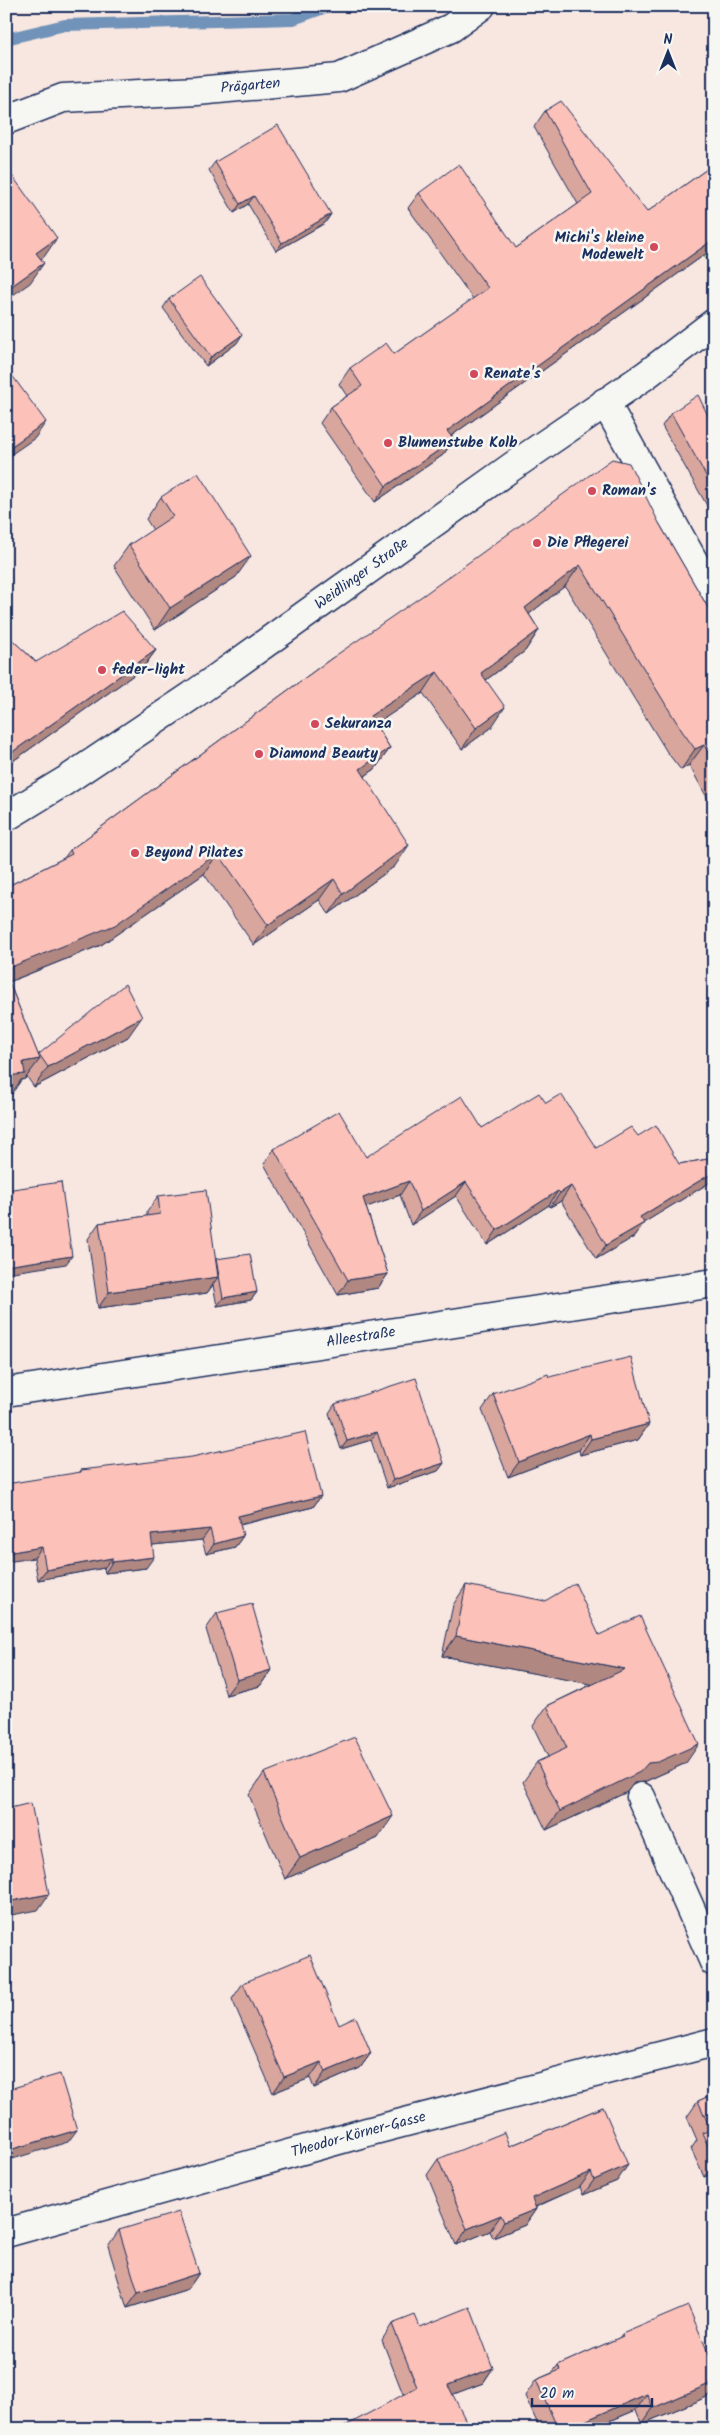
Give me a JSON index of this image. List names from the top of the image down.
{
  "streets": {
    "street": [
      "Prägarten",
      "Weidlinger Straße",
      "Alleestraße",
      "Theodor-Körner-Gasse"
    ]
  },
  "places": [
    "Michi's kleine Modewelt",
    "Renate's",
    "Blumenstube Kolb",
    "Roman's",
    "Die Pflegerei",
    "feder-light",
    "Sekuranza",
    "Diamond Beauty",
    "Beyond Pilates"
  ],
  "scale_bar": "20 m",
  "north": "top"
}
